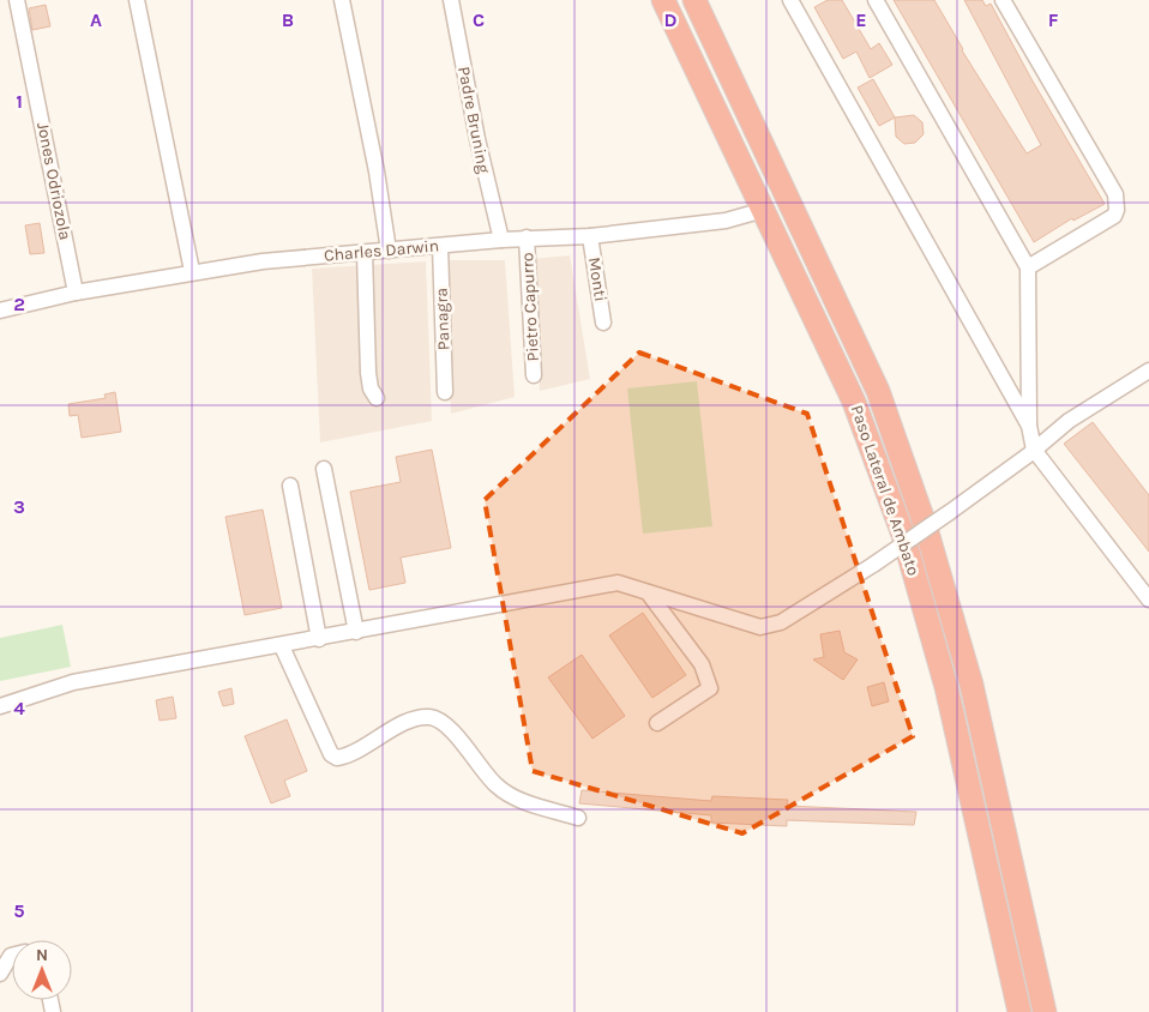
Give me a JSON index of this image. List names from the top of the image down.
{
  "streets": {
    "highway": ["Paso Lateral de Ambato"],
    "street": [
      "Padre Bruning",
      "Jones Odriozola",
      "Charles Darwin",
      "Monti",
      "Pietro Capurro",
      "Panagra"
    ]
  },
  "crossings": [
    ["Padre Bruning", "Charles Darwin"],
    ["Jones Odriozola", "Charles Darwin"],
    ["Charles Darwin", "Monti"],
    ["Charles Darwin", "Pietro Capurro"],
    ["Charles Darwin", "Panagra"],
    ["Charles Darwin", "Paso Lateral de Ambato"]
  ],
  "north": "top",
  "grid": {
    "columns": [
      "A",
      "B",
      "C",
      "D",
      "E",
      "F"
    ],
    "rows": [
      "1",
      "2",
      "3",
      "4",
      "5"
    ]
  }
}
